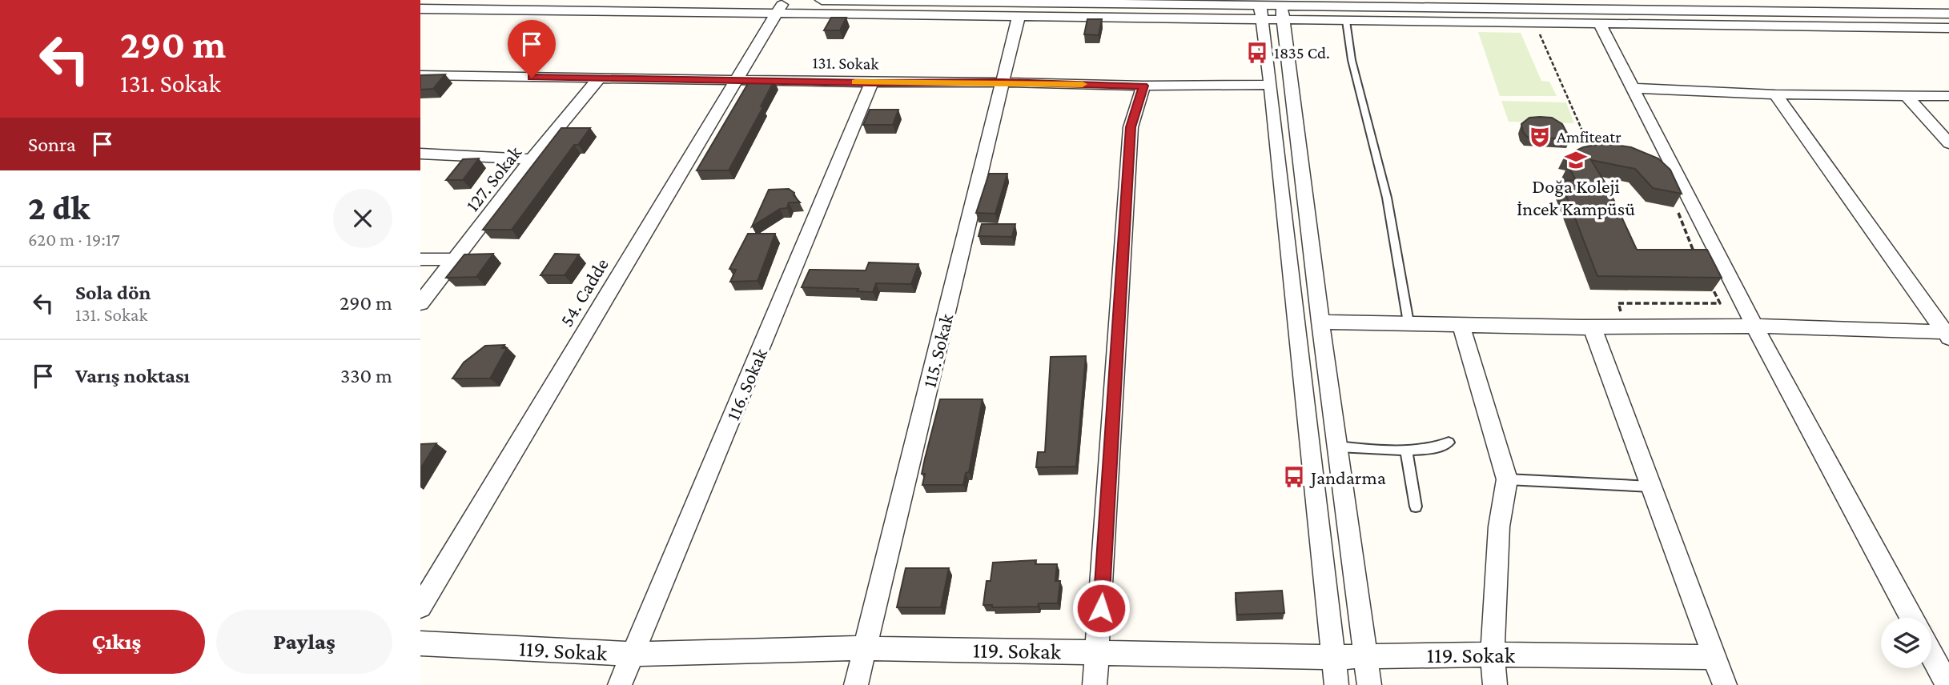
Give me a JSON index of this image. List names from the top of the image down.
{
  "streets": {
    "street": [
      "131. Sokak",
      "127. Sokak",
      "54. Cadde",
      "115. Sokak",
      "116. Sokak",
      "119. Sokak"
    ]
  },
  "crossings": [
    ["131. Sokak", "127. Sokak"],
    ["131. Sokak", "54. Cadde"],
    ["131. Sokak", "115. Sokak"],
    ["131. Sokak", "116. Sokak"],
    ["115. Sokak", "119. Sokak"],
    ["116. Sokak", "119. Sokak"]
  ],
  "places": {
    "bus stop": ["1835 Cd.", "Jandarma"],
    "theatre": ["Amfiteatr"],
    "school or university": ["Doğa Koleji İncek Kampüsü"]
  },
  "page": {
    "turn": ["290 m", "131. Sokak"],
    "then": "Sonra",
    "heading": ["2 dk", "620 m · 19:17"],
    "list": [
      {
        "name": "Sola dön",
        "note": "131. Sokak",
        "value": "290 m"
      },
      {
        "name": "Varış noktası",
        "value": "330 m"
      }
    ],
    "buttons": ["Çıkış", "Paylaş"]
  }
}
